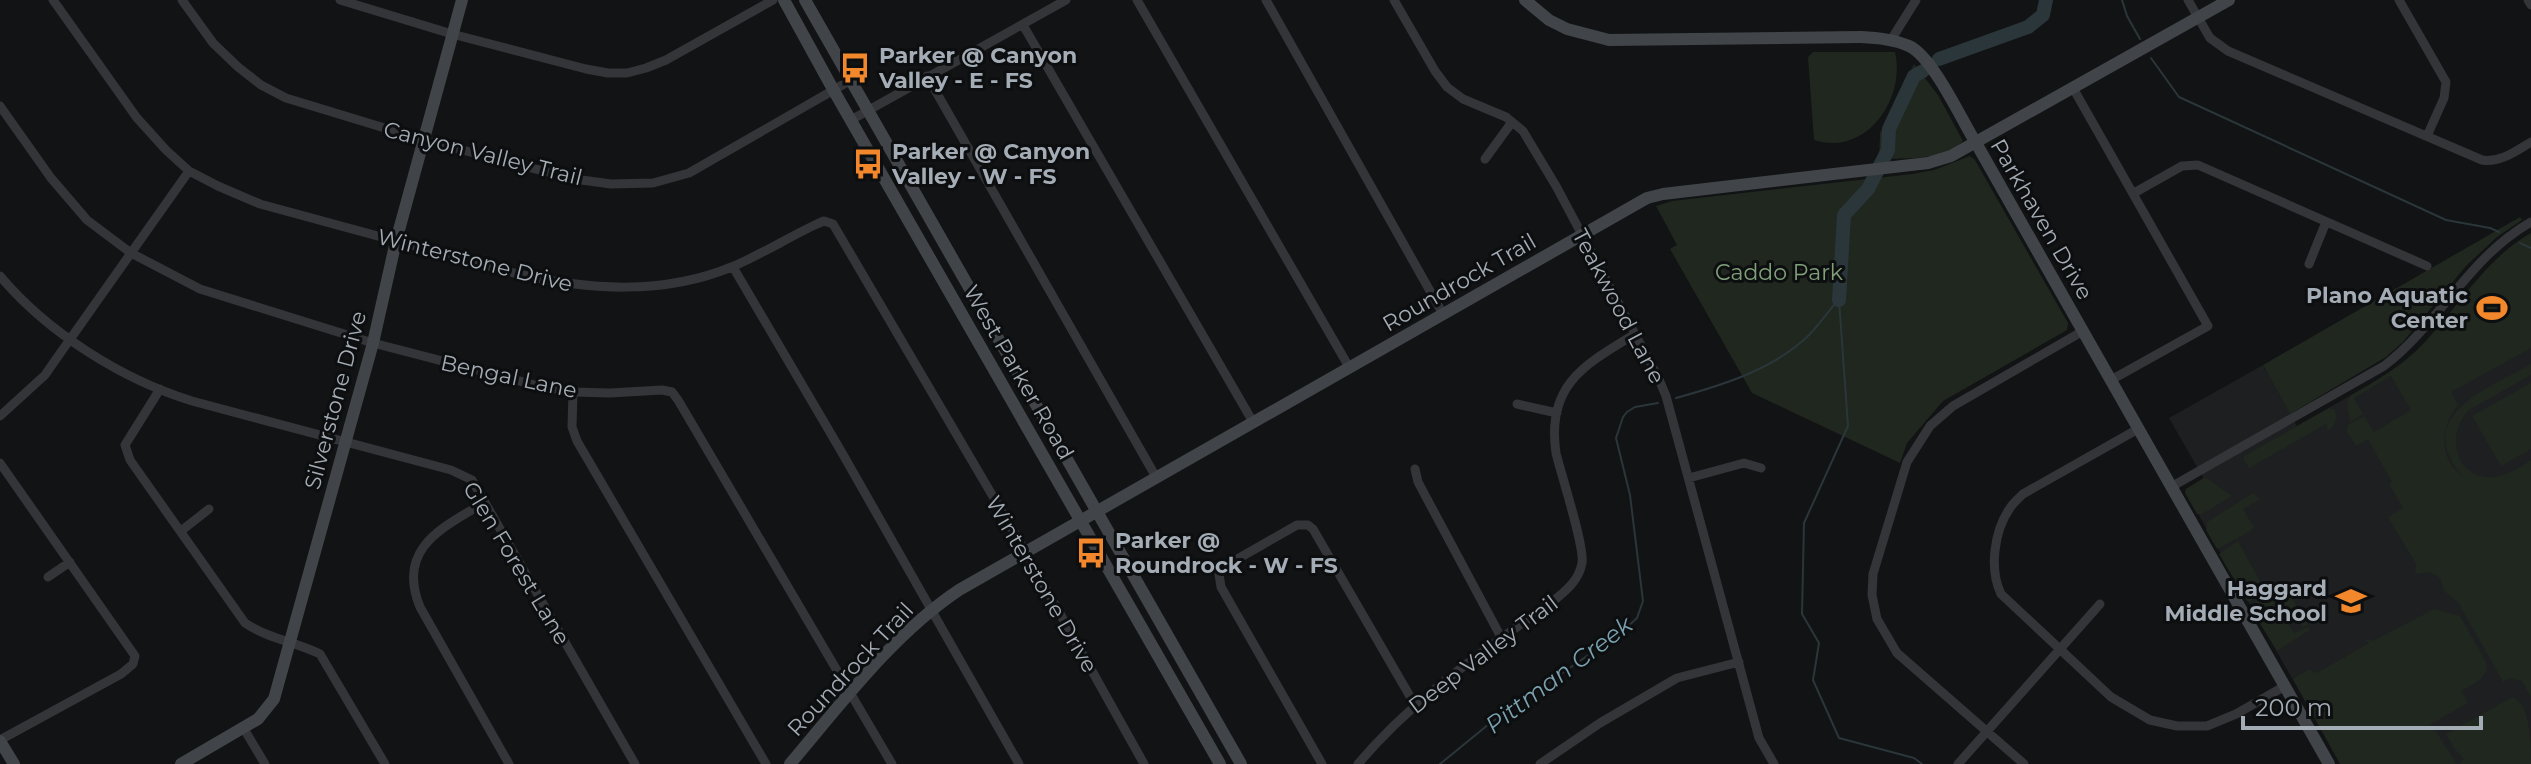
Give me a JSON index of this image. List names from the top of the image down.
{
  "streets": {
    "street": [
      "Canyon Valley Trail",
      "Parkhaven Drive",
      "Winterstone Drive",
      "Roundrock Trail",
      "Teakwood Lane",
      "West Parker Road",
      "Bengal Lane",
      "Silverstone Drive",
      "Glen Forest Lane",
      "Deep Valley Trail"
    ]
  },
  "crossings": [
    ["Canyon Valley Trail", "West Parker Road"],
    ["Canyon Valley Trail", "Silverstone Drive"],
    ["Parkhaven Drive", "Roundrock Trail"],
    ["Winterstone Drive", "Roundrock Trail"],
    ["Winterstone Drive", "Silverstone Drive"],
    ["Roundrock Trail", "Teakwood Lane"],
    ["Roundrock Trail", "West Parker Road"],
    ["Roundrock Trail", "Bengal Lane"],
    ["Teakwood Lane", "Deep Valley Trail"],
    ["Bengal Lane", "Silverstone Drive"],
    ["Silverstone Drive", "Glen Forest Lane"]
  ],
  "water": ["Pittman Creek"],
  "parks": ["Caddo Park"],
  "places": {
    "bus stop": ["Parker @ Canyon Valley - E - FS", "Parker @ Canyon Valley - W - FS", "Parker @ Roundrock - W - FS"],
    "sports": ["Plano Aquatic Center"],
    "school or university": ["Haggard Middle School"]
  },
  "scale_bar": "200 m"
}
